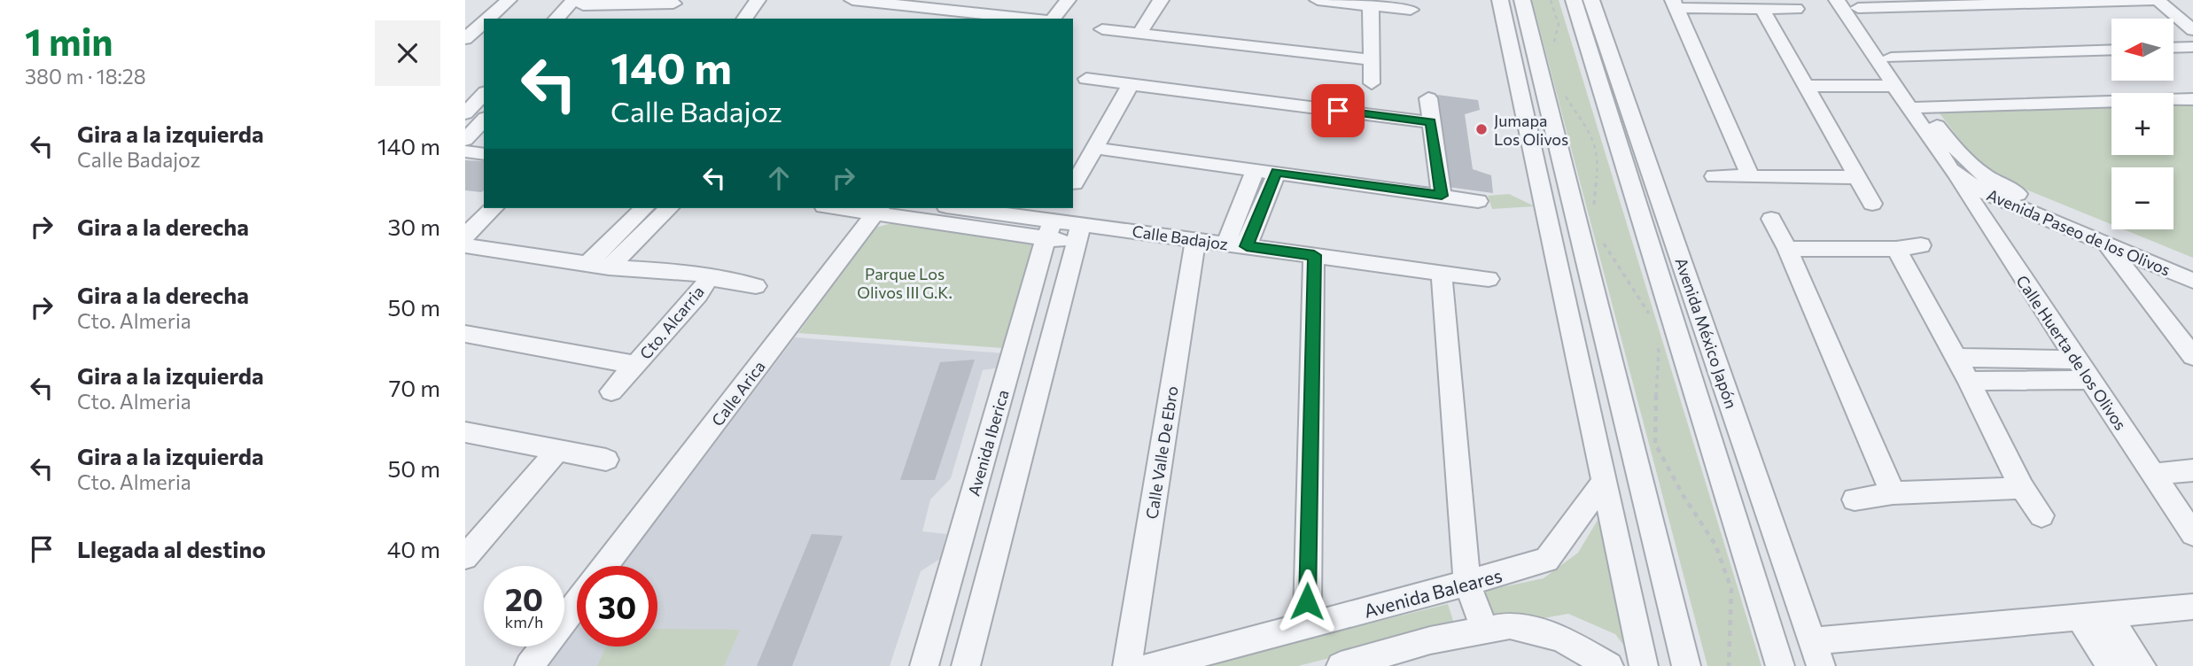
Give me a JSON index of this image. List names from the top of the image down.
{
  "streets": {
    "street": [
      "Avenida Paseo de los Olivos",
      "Calle Badajoz",
      "Cto. Alcarria",
      "Avenida México Japón",
      "Calle Huerta de los Olivos",
      "Calle Arica",
      "Avenida Iberica",
      "Calle Valle De Ebro",
      "Avenida Baleares"
    ]
  },
  "crossings": [
    ["Avenida Paseo de los Olivos", "Calle Huerta de los Olivos"],
    ["Calle Badajoz", "Calle Arica"],
    ["Calle Badajoz", "Avenida Iberica"],
    ["Calle Badajoz", "Calle Valle De Ebro"]
  ],
  "parks": ["Parque Los Olivos III G.K."],
  "places": ["Jumapa Los Olivos"],
  "north": "left",
  "page": {
    "heading": ["1 min", "380 m · 18:28"],
    "map_buttons": ["+", "−"],
    "turn": ["140 m", "Calle Badajoz"],
    "list": [
      {
        "name": "Gira a la izquierda",
        "note": "Calle Badajoz",
        "value": "140 m"
      },
      {
        "name": "Gira a la derecha",
        "value": "30 m"
      },
      {
        "name": "Gira a la derecha",
        "note": "Cto. Almeria",
        "value": "50 m"
      },
      {
        "name": "Gira a la izquierda",
        "note": "Cto. Almeria",
        "value": "70 m"
      },
      {
        "name": "Gira a la izquierda",
        "note": "Cto. Almeria",
        "value": "50 m"
      },
      {
        "name": "Llegada al destino",
        "value": "40 m"
      }
    ],
    "speed": "20 km/h",
    "limit": "30"
  }
}
